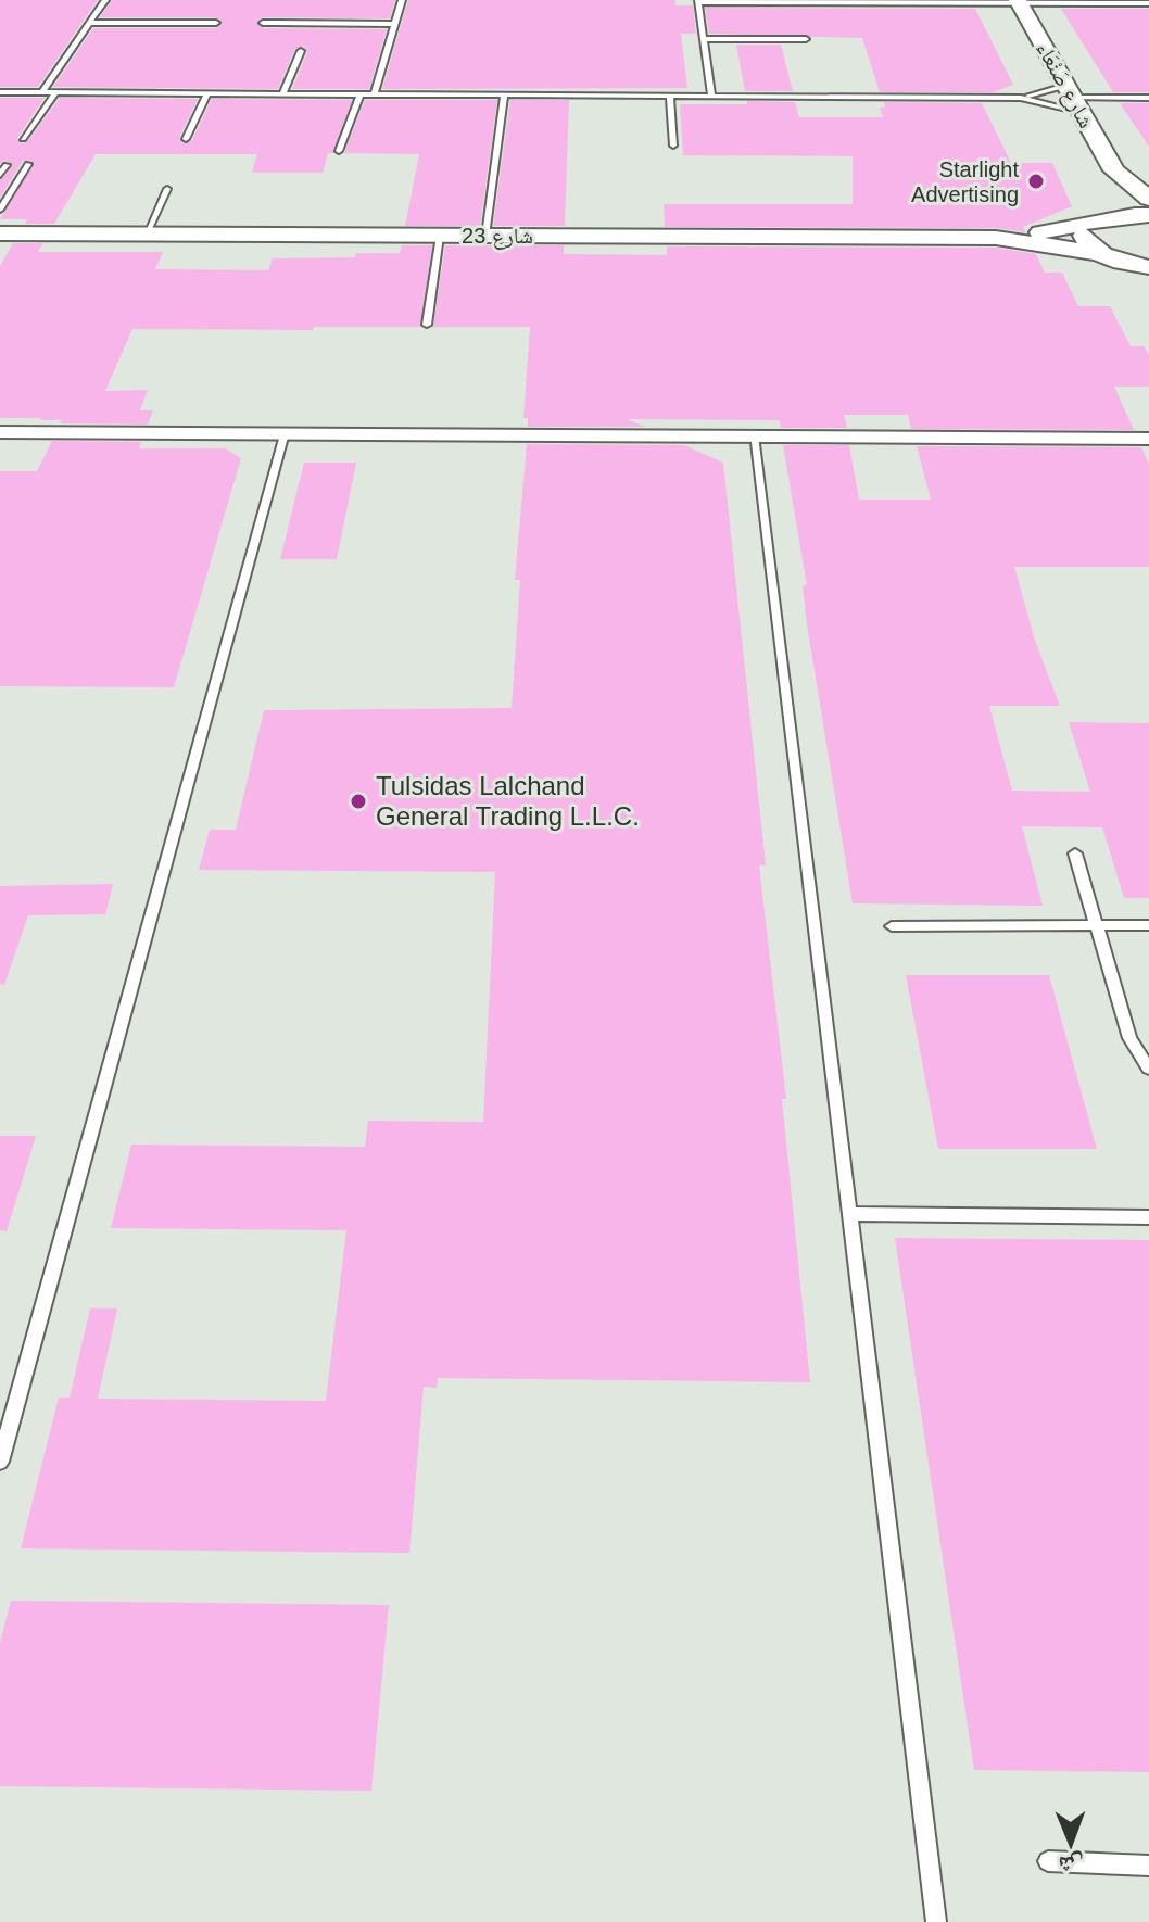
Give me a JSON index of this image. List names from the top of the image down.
{
  "streets": {
    "street": ["شارع صَنْعَاء", "شارع 23"]
  },
  "places": ["Starlight Advertising", "Tulsidas Lalchand General Trading L.L.C."],
  "north": "bottom"
}
